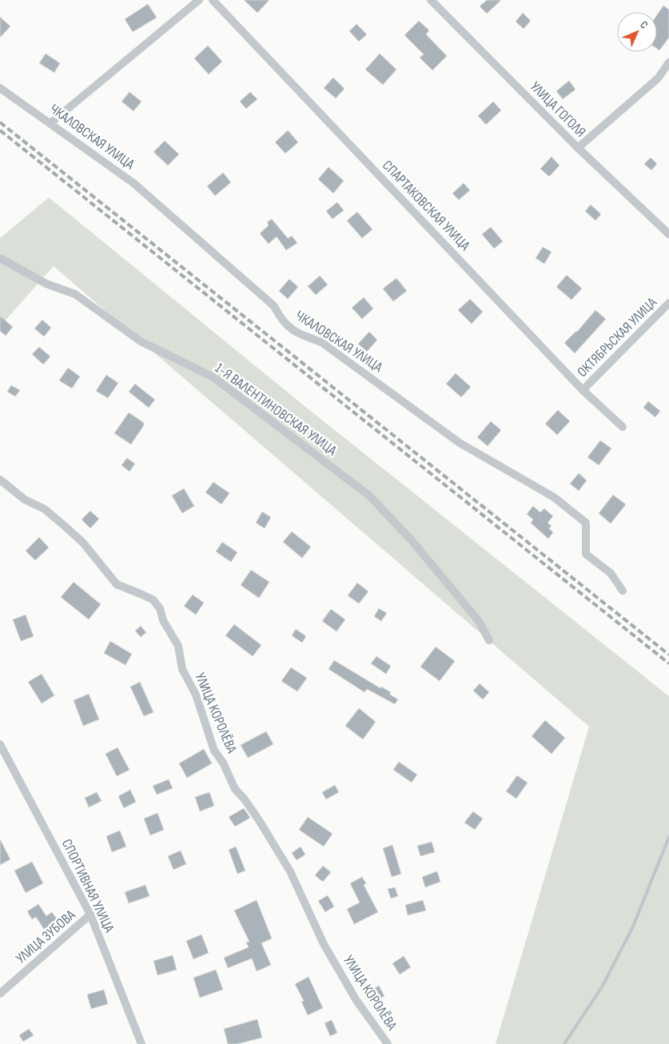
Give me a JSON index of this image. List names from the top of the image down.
{
  "streets": {
    "street": [
      "УЛИЦА ГОГОЛЯ",
      "ЧКАЛОВСКАЯ УЛИЦА",
      "СПАРТАКОВСКАЯ УЛИЦА",
      "ОКТЯБРЬСКАЯ УЛИЦА",
      "1-Я ВАЛЕНТИНОВСКАЯ УЛИЦА",
      "УЛИЦА КОРОЛЁВА",
      "СПОРТИВНАЯ УЛИЦА",
      "УЛИЦА ЗУБОВА"
    ]
  },
  "crossings": [
    ["СПАРТАКОВСКАЯ УЛИЦА", "ОКТЯБРЬСКАЯ УЛИЦА"],
    ["СПОРТИВНАЯ УЛИЦА", "УЛИЦА ЗУБОВА"]
  ],
  "north": "top right"
}
